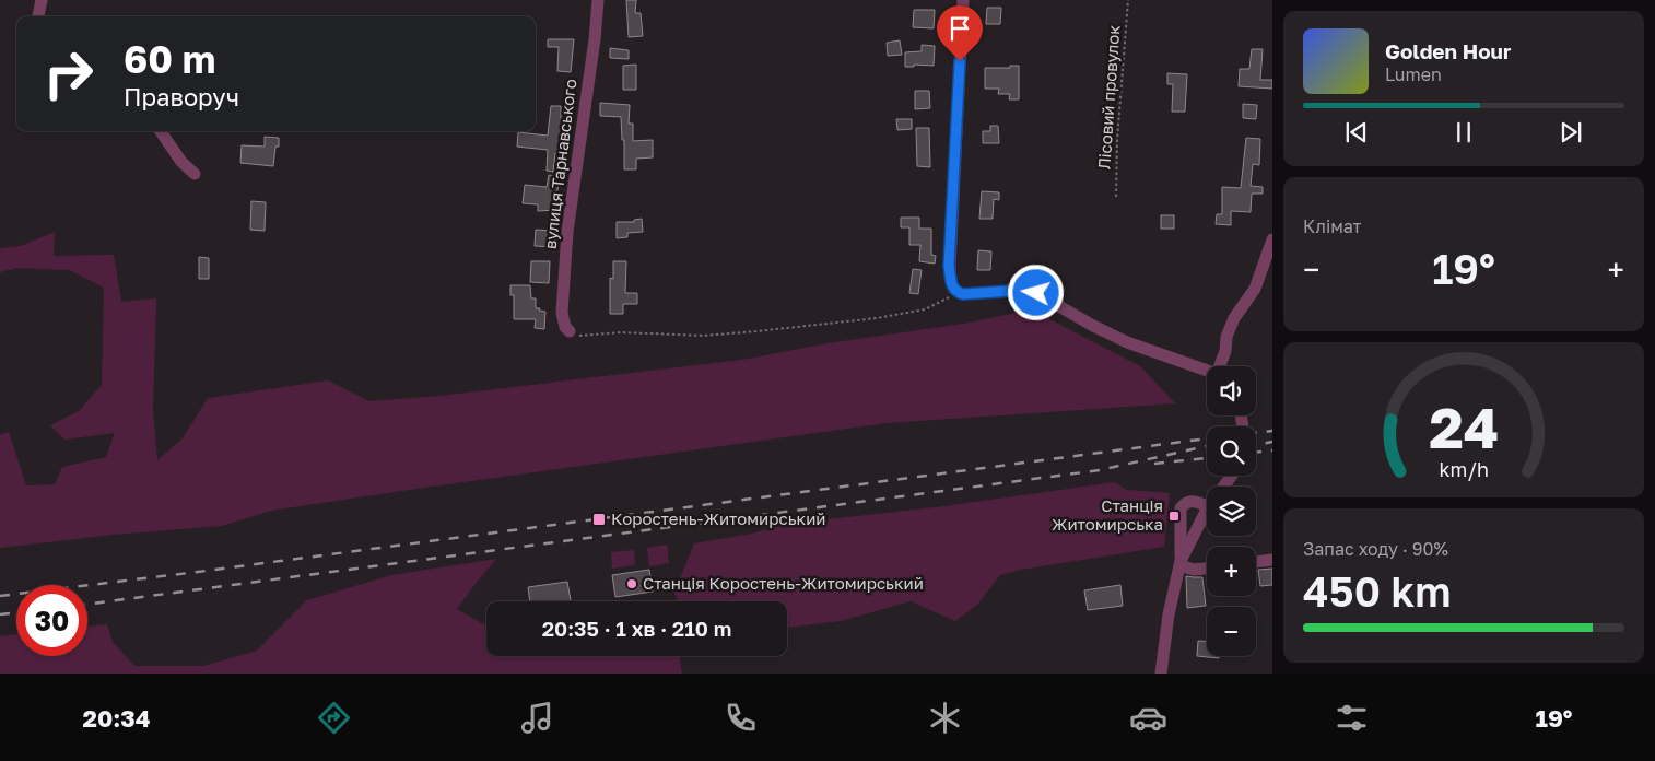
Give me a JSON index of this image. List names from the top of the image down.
{
  "streets": {
    "street": ["вулиця Тарнавського"],
    "path": ["Лісовий провулок"]
  },
  "places": {
    "transit": ["Станція Житомирська", "Коростень-Житомирський"],
    "other": ["Станція Коростень-Житомирський"]
  },
  "page": {
    "turn": ["60 m", "Праворуч"],
    "song": ["Golden Hour", "Lumen"],
    "tile": [
      "Клімат",
      ["Запас ходу · 90%", "450 km"]
    ],
    "heat": ["−", "19°", "+"],
    "map_buttons": ["+", "−"],
    "limit": "30",
    "trip": "20:35 · 1 хв · 210 m",
    "tabs": ["20:34", "19°"],
    "gauge": ["24", "km/h"]
  }
}
